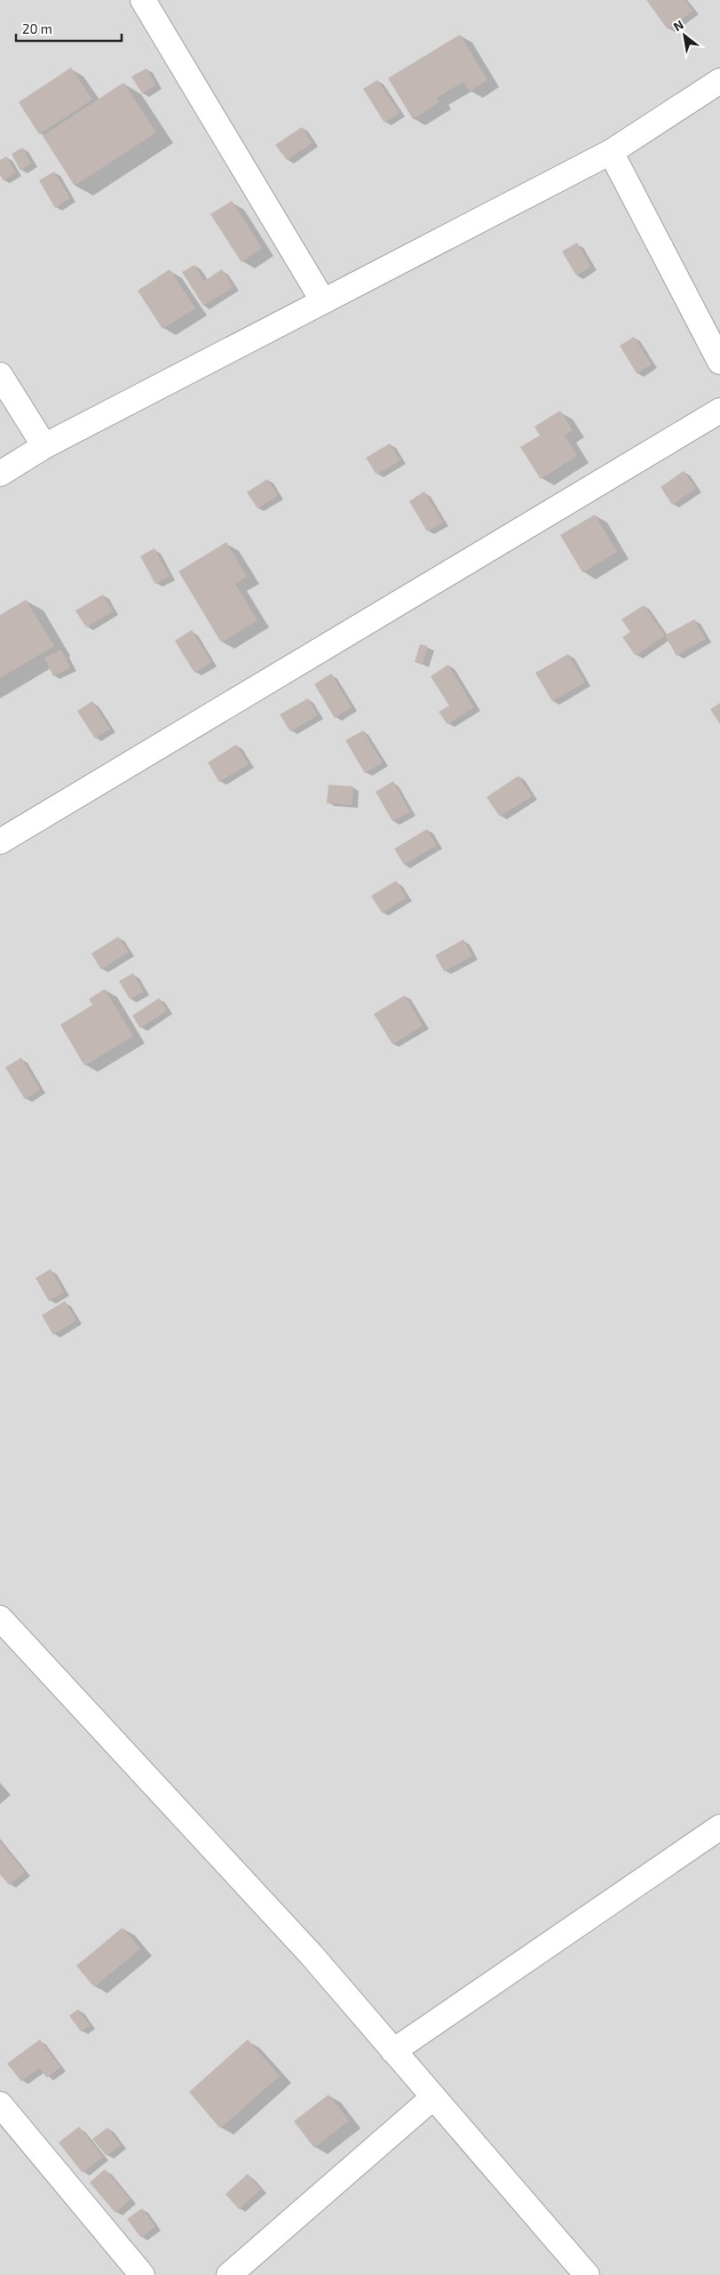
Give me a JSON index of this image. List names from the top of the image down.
{
  "scale_bar": "20 m",
  "north": "top left"
}
